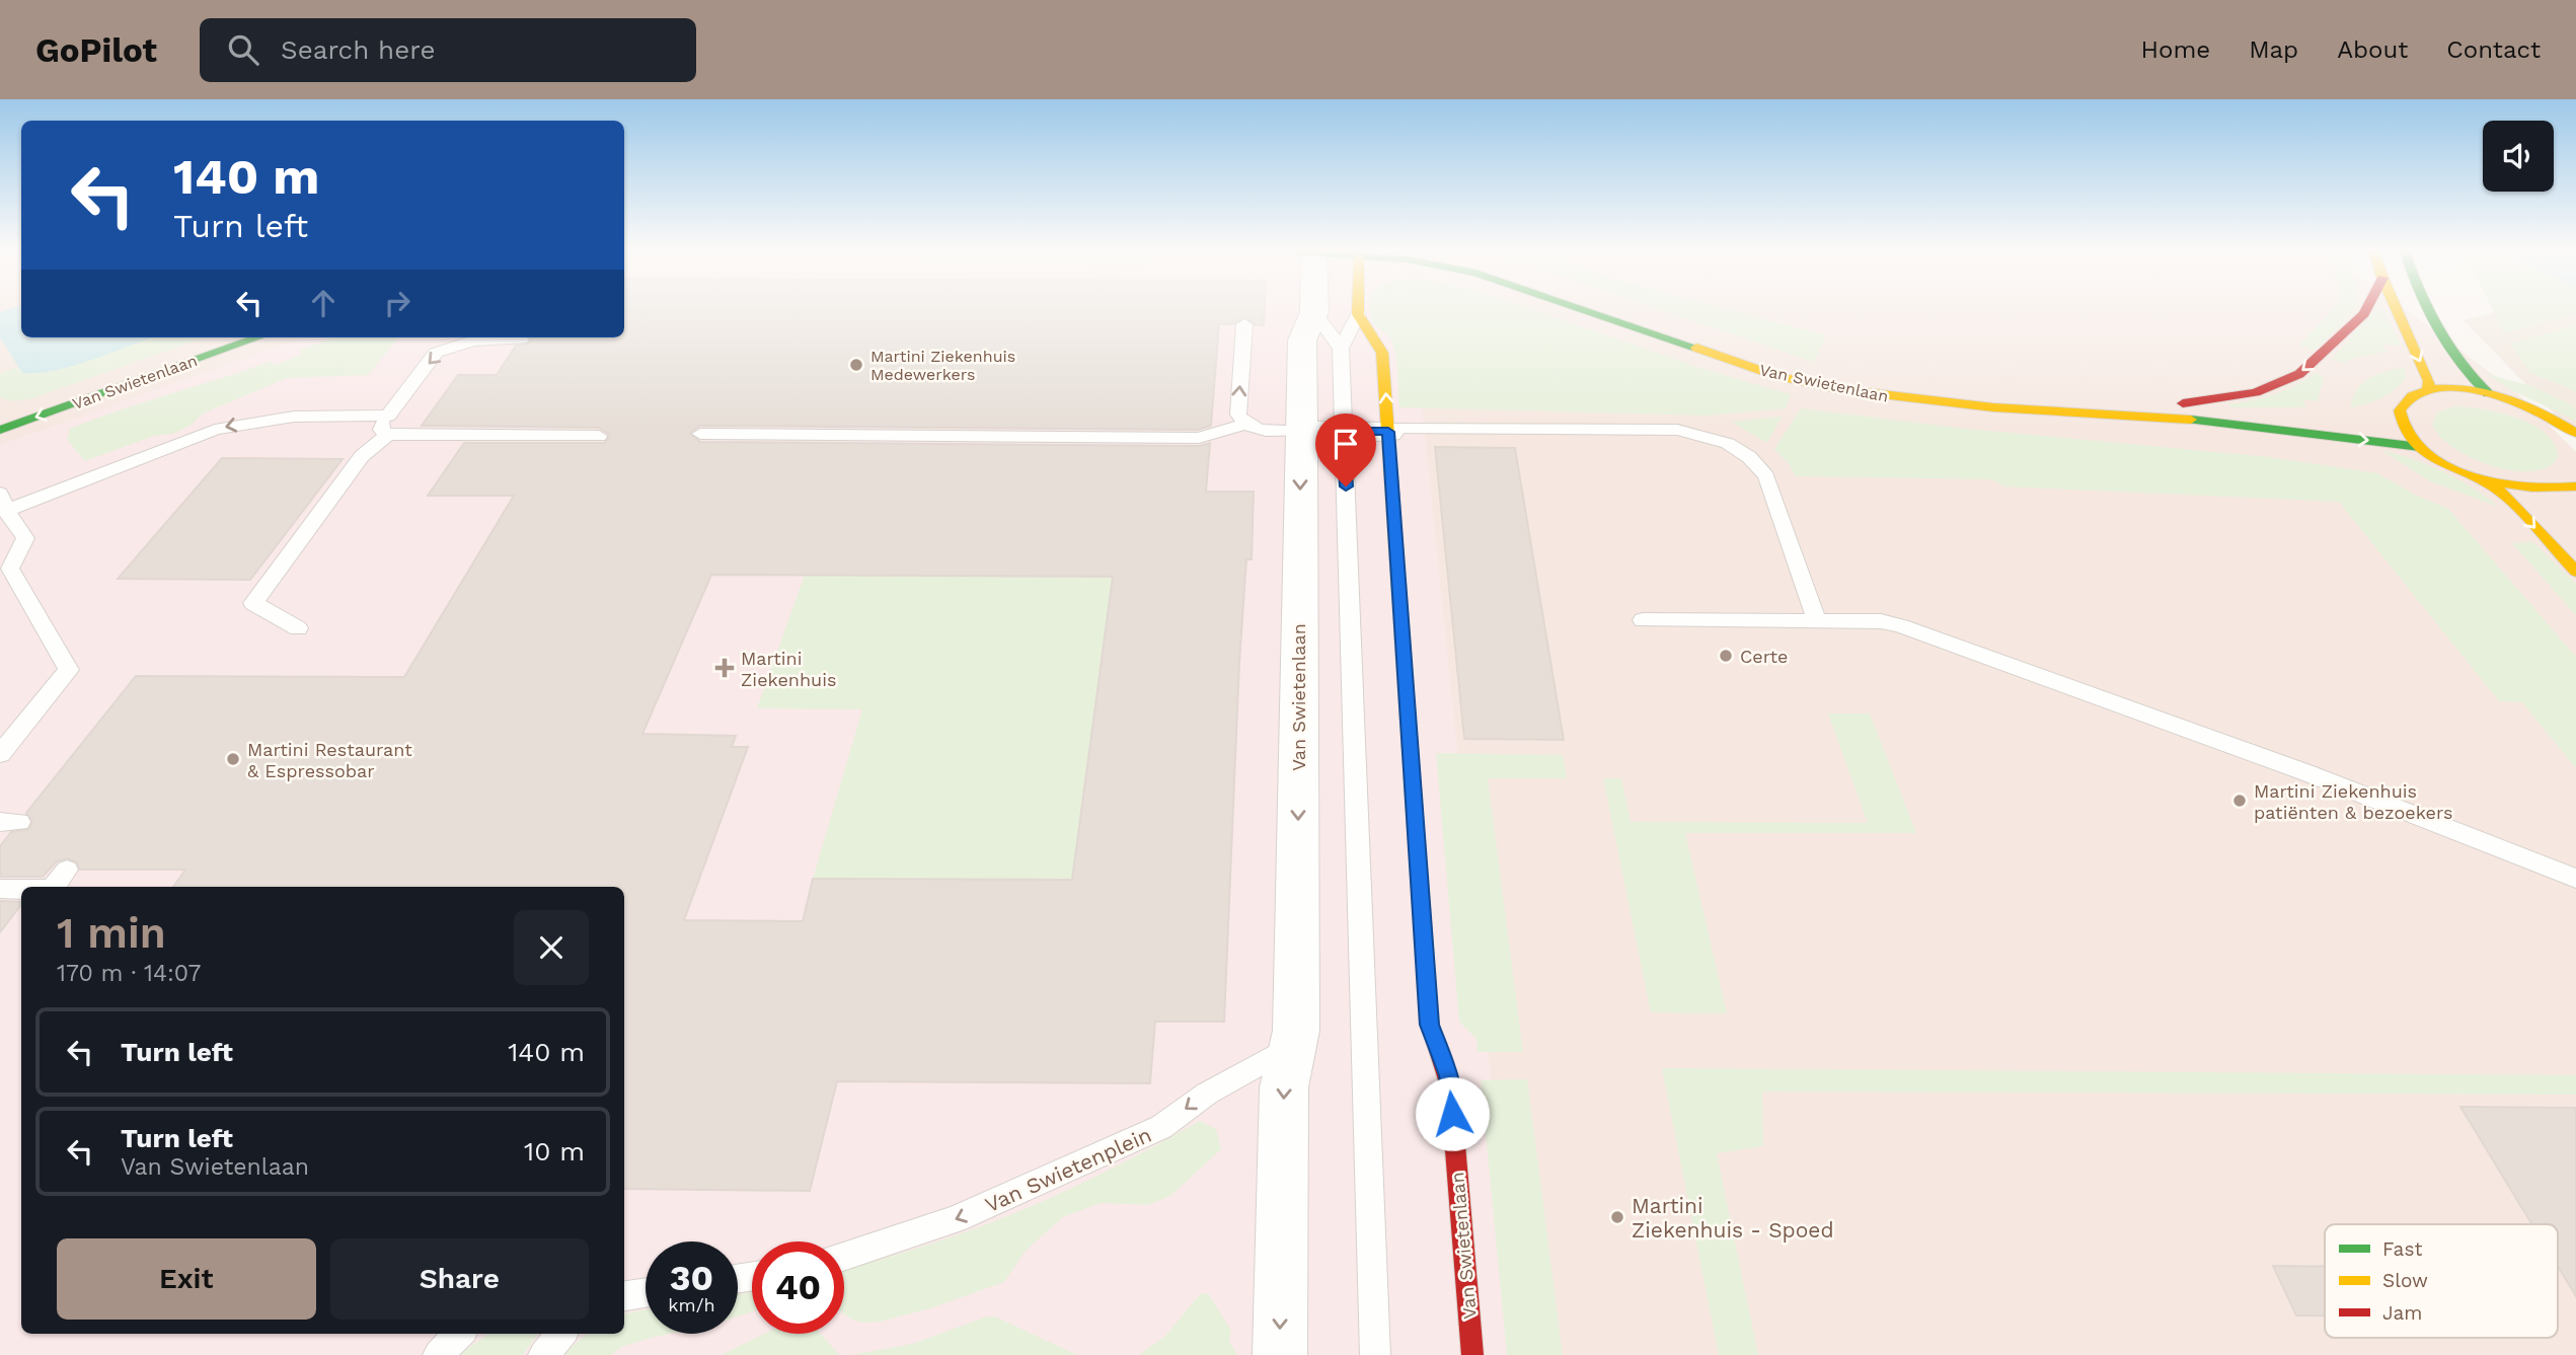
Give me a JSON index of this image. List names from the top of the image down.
{
  "streets": {
    "street": ["Van Swietenlaan"],
    "lane": ["Van Swietenplein"]
  },
  "crossings": [
    ["Van Swietenlaan", "Van Swietenplein"]
  ],
  "one_way": ["Van Swietenplein"],
  "places": {
    "other": [
      "Martini Ziekenhuis Medewerkers",
      "Certe",
      "Martini Restaurant & Espressobar",
      "Martini Ziekenhuis patiënten & bezoekers",
      "Martini Ziekenhuis - Spoed"
    ],
    "health": ["Martini Ziekenhuis"]
  },
  "legend": ["Fast", "Slow", "Jam"],
  "page": {
    "header": "GoPilot",
    "search": "Search here",
    "nav": [
      "Home",
      "Map",
      "About",
      "Contact"
    ],
    "turn": ["140 m", "Turn left"],
    "heading": ["1 min", "170 m · 14:07"],
    "list": [
      {
        "name": "Turn left",
        "value": "140 m"
      },
      {
        "name": "Turn left",
        "note": "Van Swietenlaan",
        "value": "10 m"
      }
    ],
    "buttons": ["Exit", "Share"],
    "speed": "30 km/h",
    "limit": "40"
  }
}
